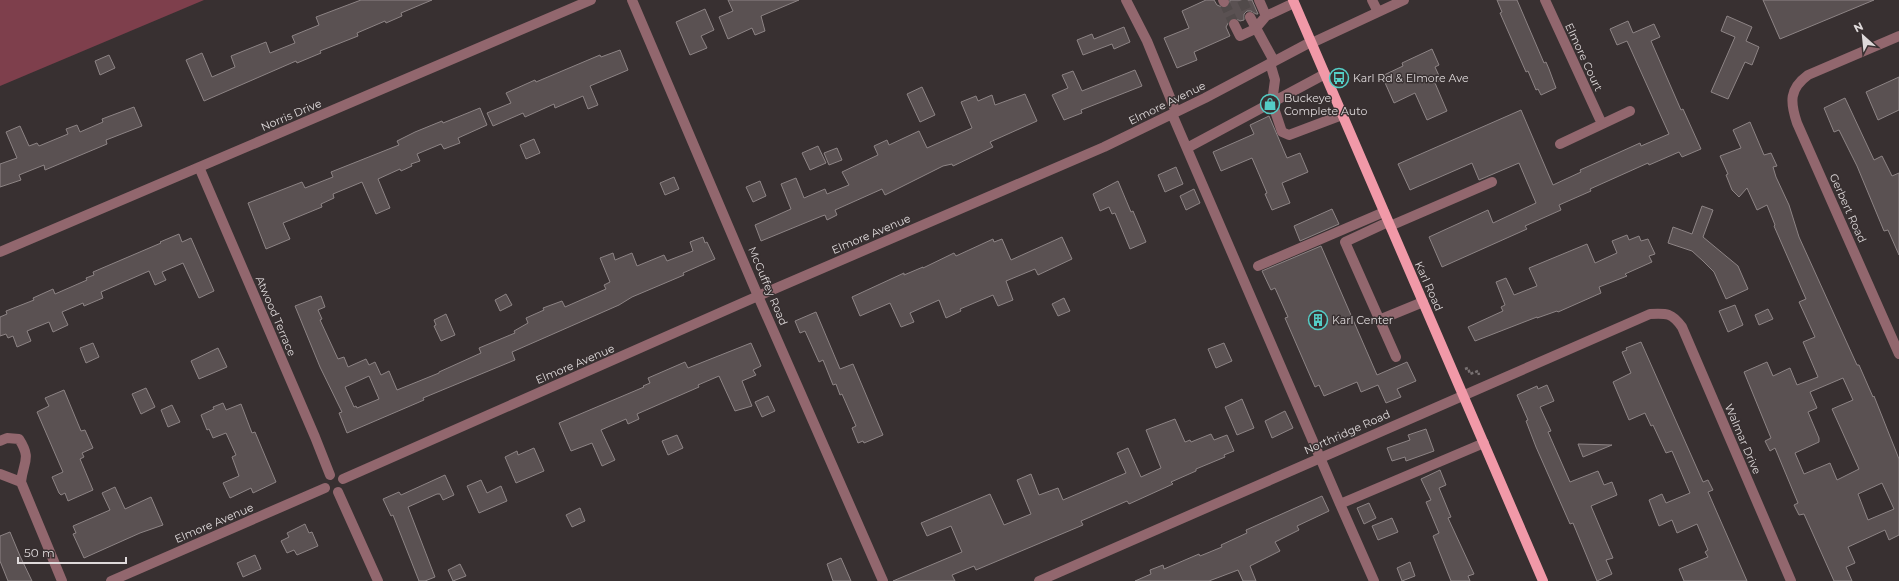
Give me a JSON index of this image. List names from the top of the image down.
{
  "streets": {
    "main road": ["Karl Road"],
    "street": [
      "Elmore Court",
      "Elmore Avenue",
      "Norris Drive",
      "Gerbert Road",
      "McGuffey Road",
      "Atwood Terrace",
      "Northridge Road",
      "Walmar Drive"
    ]
  },
  "crossings": [
    ["Elmore Avenue", "McGuffey Road"],
    ["Elmore Avenue", "Karl Road"],
    ["Elmore Avenue", "Atwood Terrace"],
    ["Norris Drive", "Atwood Terrace"],
    ["Karl Road", "Northridge Road"],
    ["Northridge Road", "Walmar Drive"]
  ],
  "places": {
    "bus stop": ["Karl Rd & Elmore Ave"],
    "shop": ["Buckeye Complete Auto"],
    "building": ["Karl Center"]
  },
  "scale_bar": "50 m",
  "north": "top left"
}
